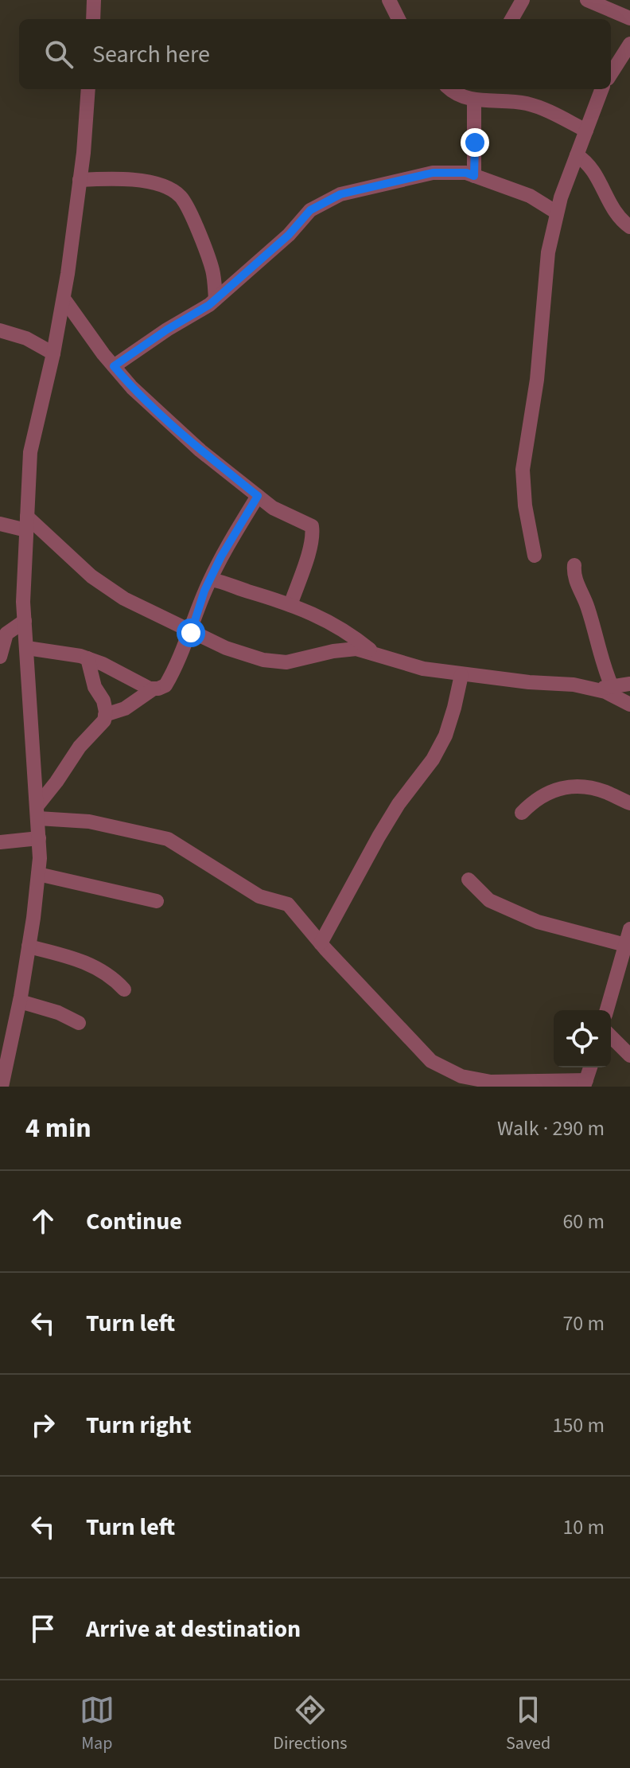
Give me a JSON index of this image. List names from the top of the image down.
{
  "page": {
    "search": "Search here",
    "heading": ["4 min", "Walk · 290 m"],
    "list": [
      ["Continue", "60 m"],
      ["Turn left", "70 m"],
      ["Turn right", "150 m"],
      ["Turn left", "10 m"],
      "Arrive at destination"
    ],
    "nav": ["Map", "Directions", "Saved"]
  }
}
